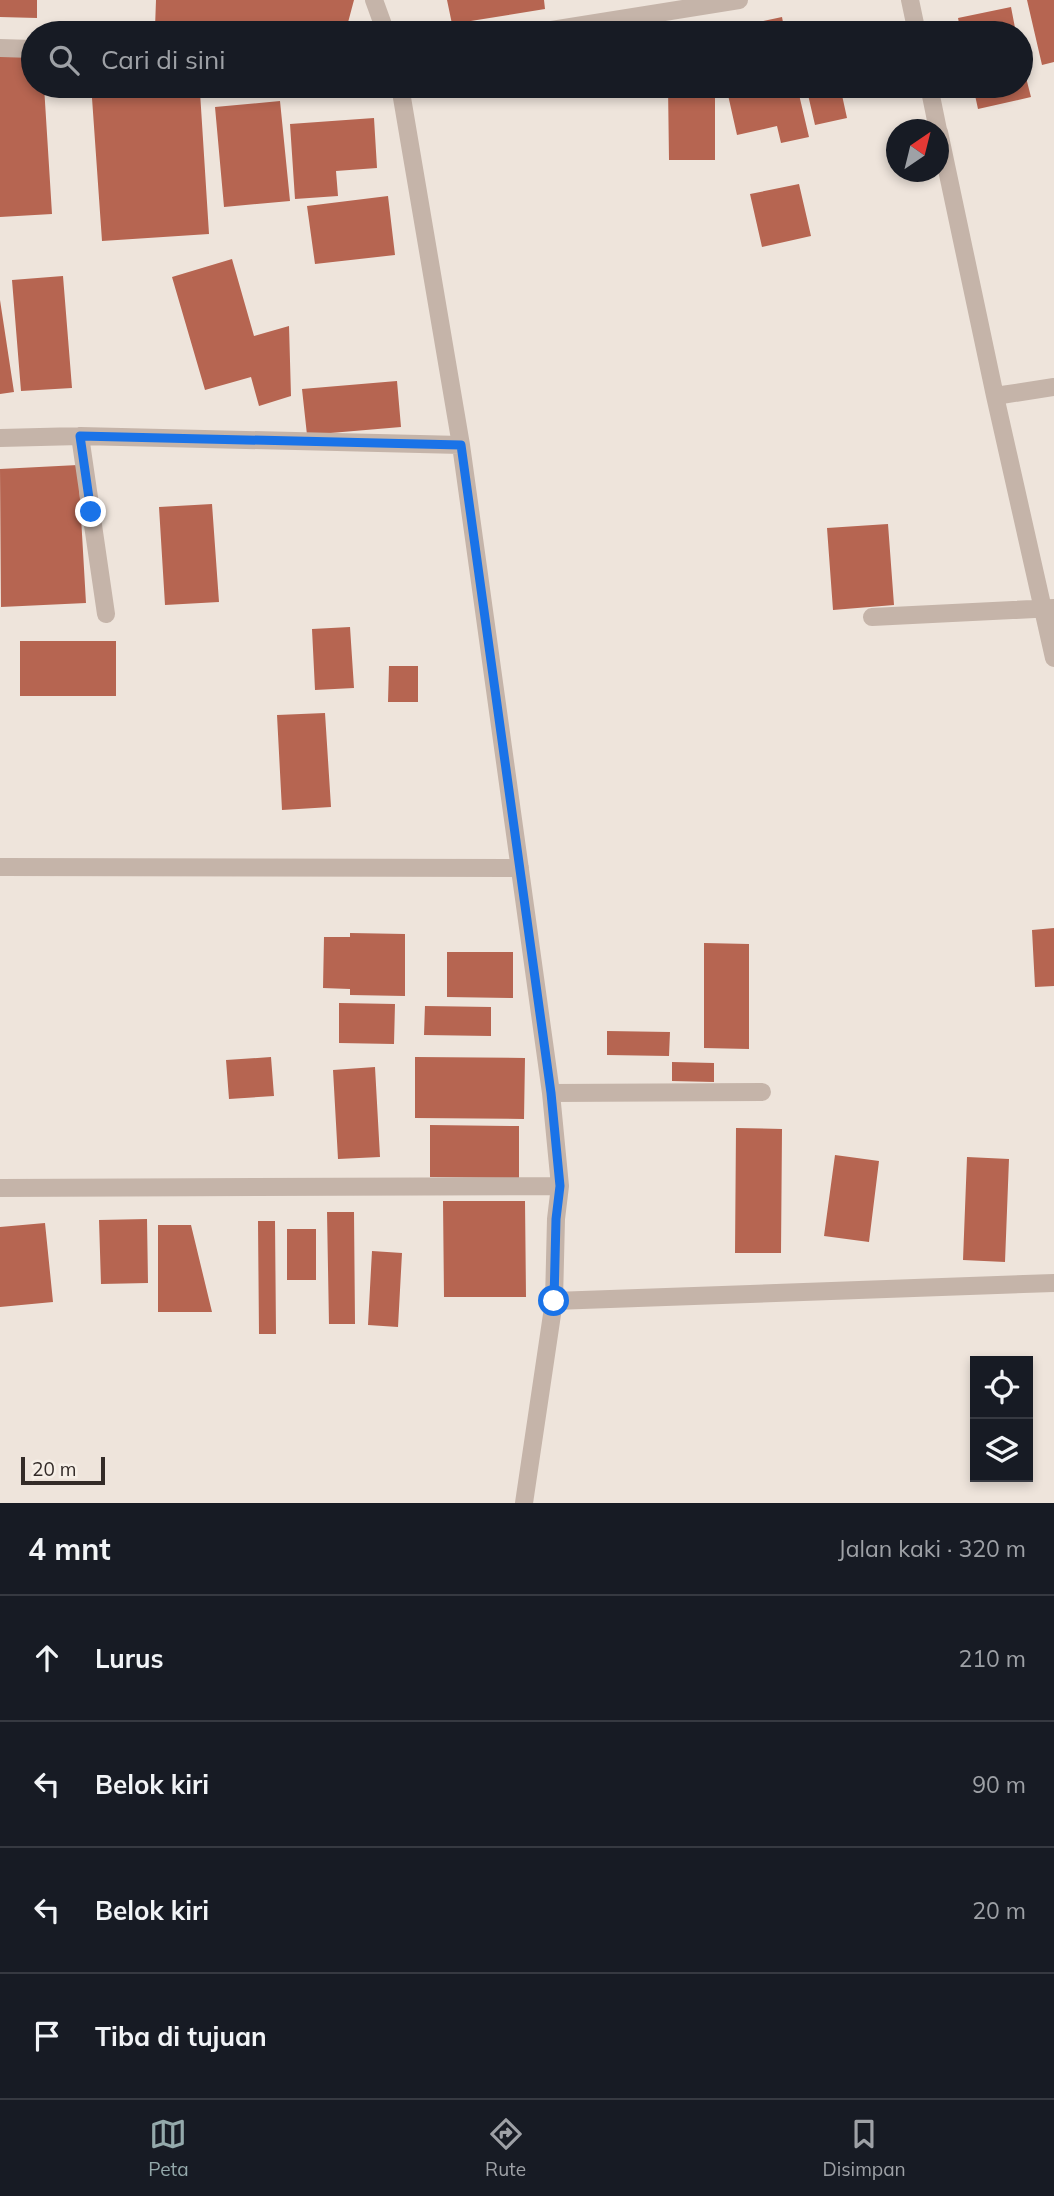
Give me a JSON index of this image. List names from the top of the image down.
{
  "scale_bar": "20 m",
  "north": "top right",
  "page": {
    "search": "Cari di sini",
    "scale": "20 m",
    "heading": ["4 mnt", "Jalan kaki · 320 m"],
    "list": [
      ["Lurus", "210 m"],
      ["Belok kiri", "90 m"],
      ["Belok kiri", "20 m"],
      "Tiba di tujuan"
    ],
    "nav": ["Peta", "Rute", "Disimpan"]
  }
}
